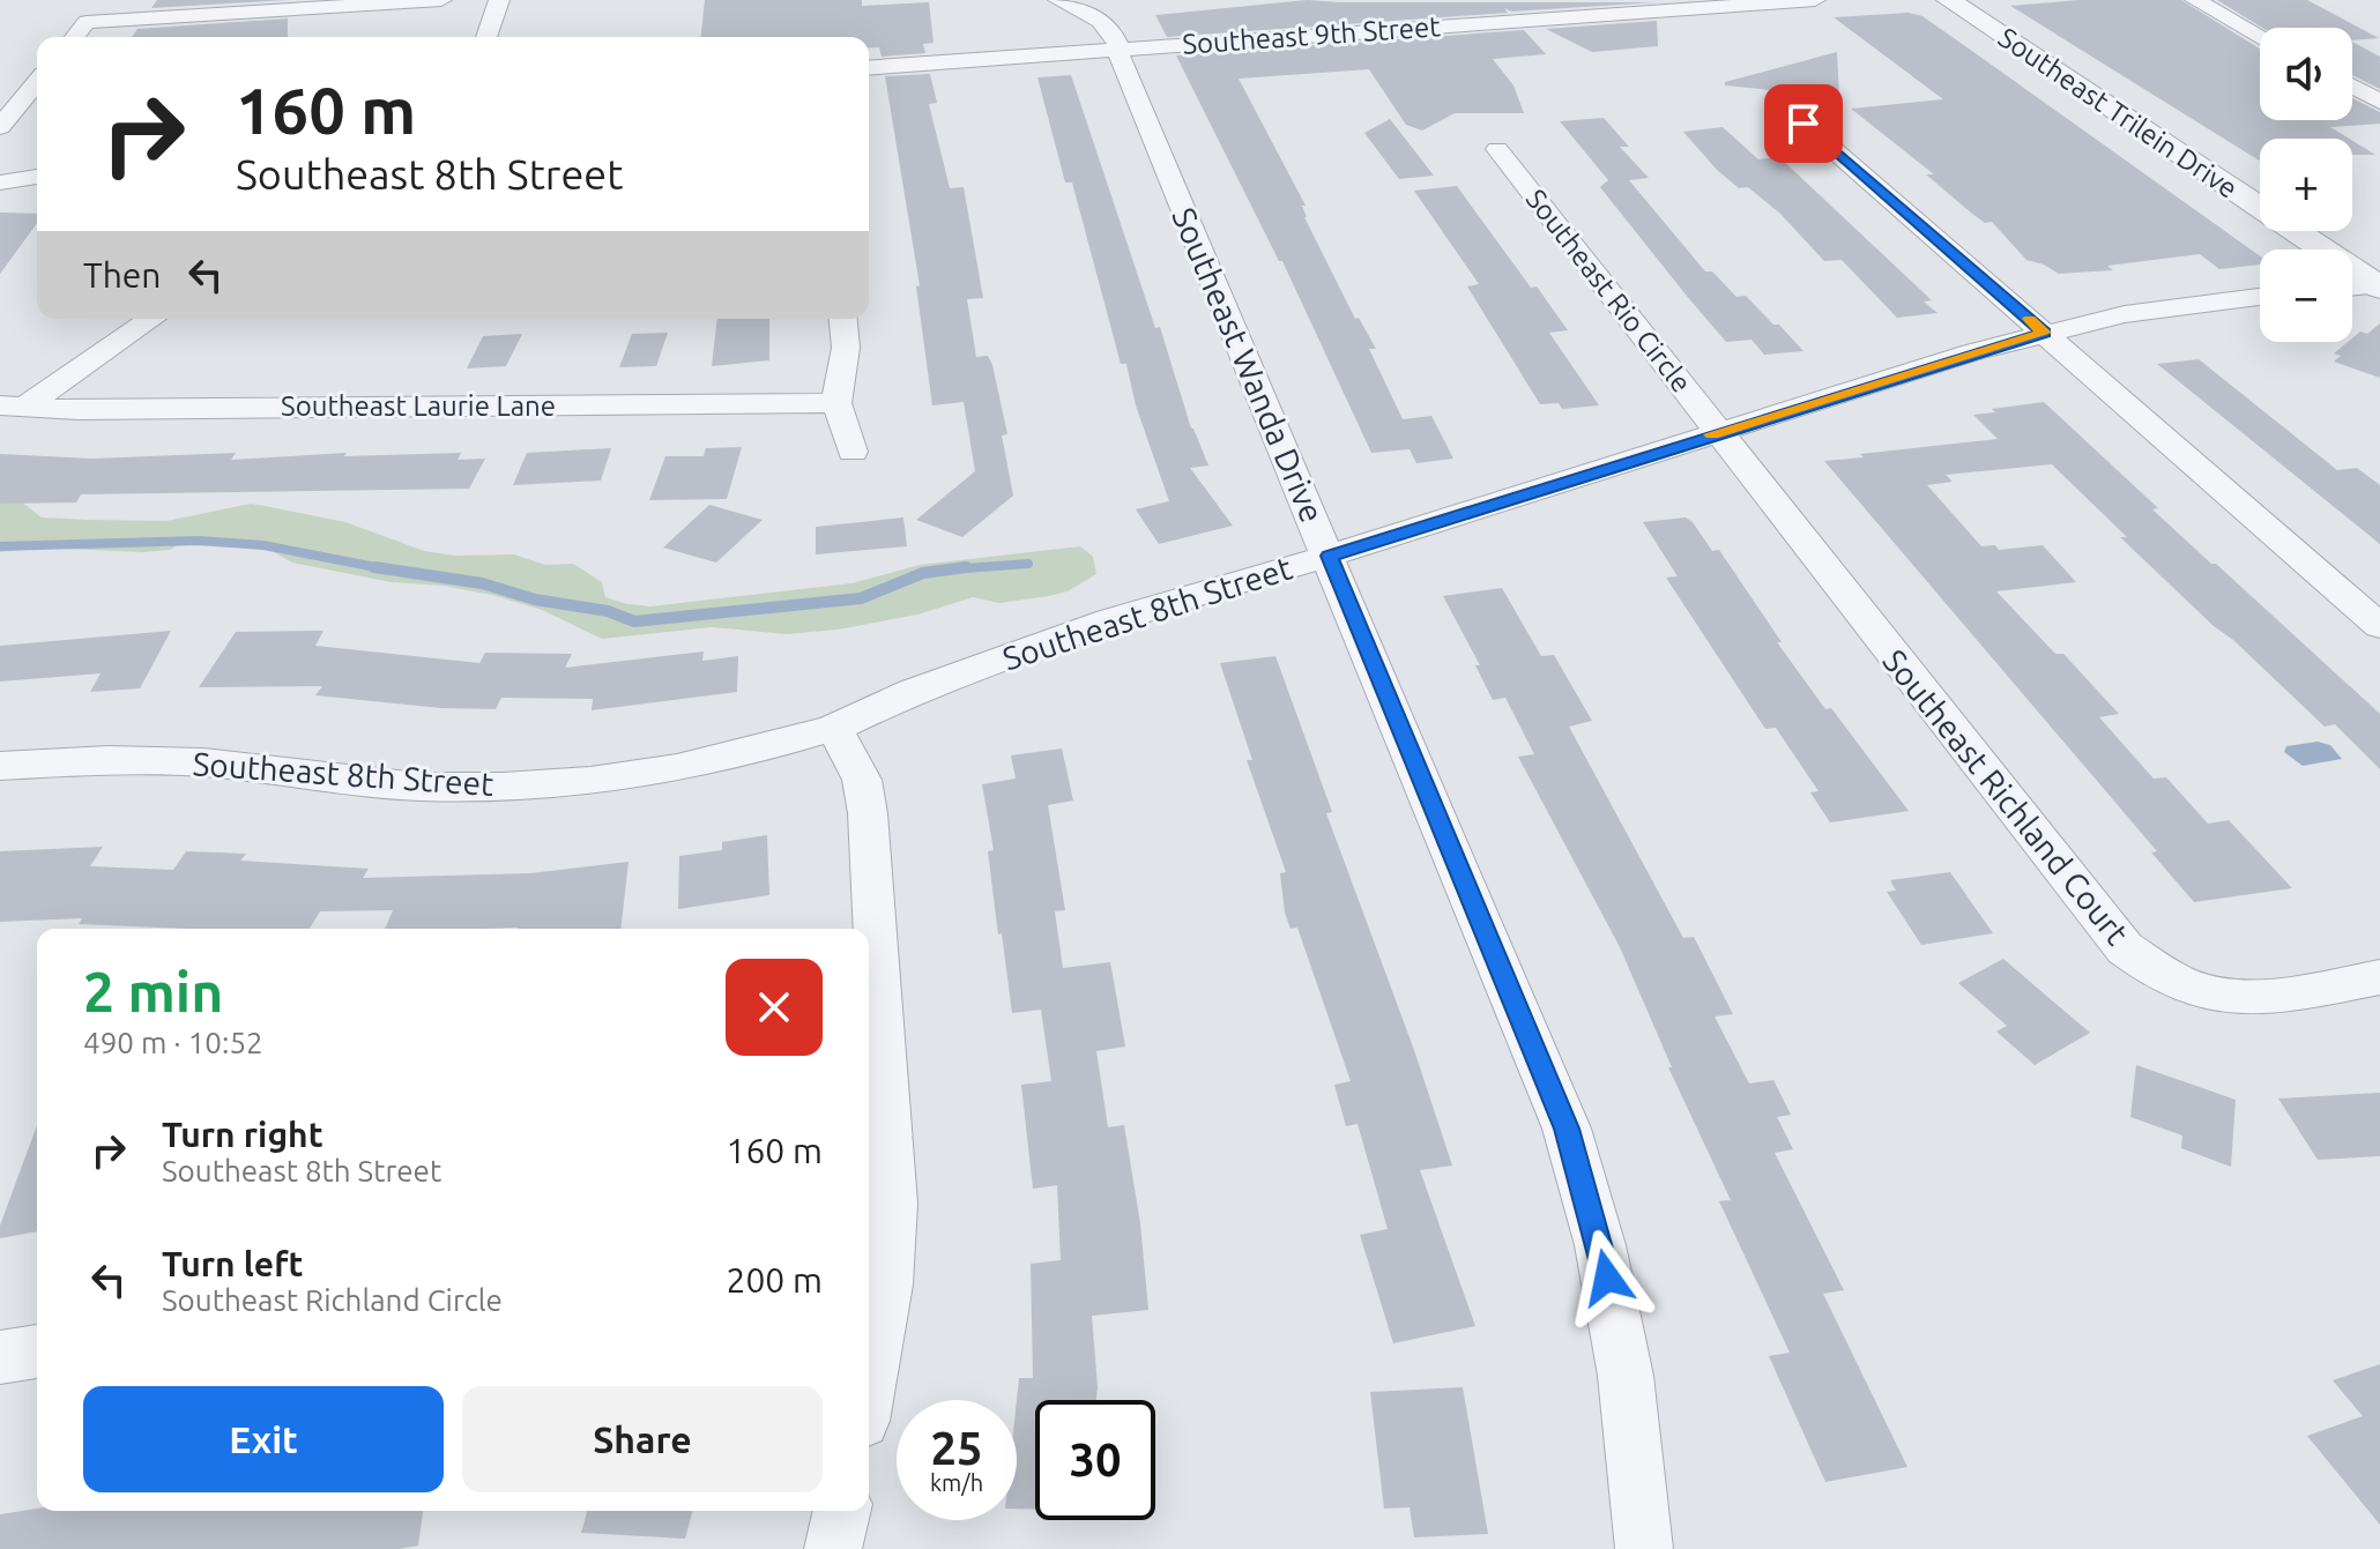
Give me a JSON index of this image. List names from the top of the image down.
{
  "streets": {
    "street": [
      "Southeast 9th Street",
      "Southeast Trilein Drive",
      "Southeast Rio Circle",
      "Southeast Wanda Drive",
      "Southeast Laurie Lane",
      "Southeast 8th Street",
      "Southeast Richland Court"
    ]
  },
  "crossings": [
    ["Southeast 9th Street", "Southeast Wanda Drive"],
    ["Southeast Rio Circle", "Southeast 8th Street"],
    ["Southeast Rio Circle", "Southeast Richland Court"],
    ["Southeast Wanda Drive", "Southeast 8th Street"],
    ["Southeast 8th Street", "Southeast Richland Court"]
  ],
  "page": {
    "map_buttons": ["+", "−"],
    "turn": ["160 m", "Southeast 8th Street"],
    "then": "Then",
    "heading": ["2 min", "490 m · 10:52"],
    "list": [
      {
        "name": "Turn right",
        "note": "Southeast 8th Street",
        "value": "160 m"
      },
      {
        "name": "Turn left",
        "note": "Southeast Richland Circle",
        "value": "200 m"
      }
    ],
    "buttons": ["Exit", "Share"],
    "speed": "25 km/h",
    "limit": "30"
  }
}
